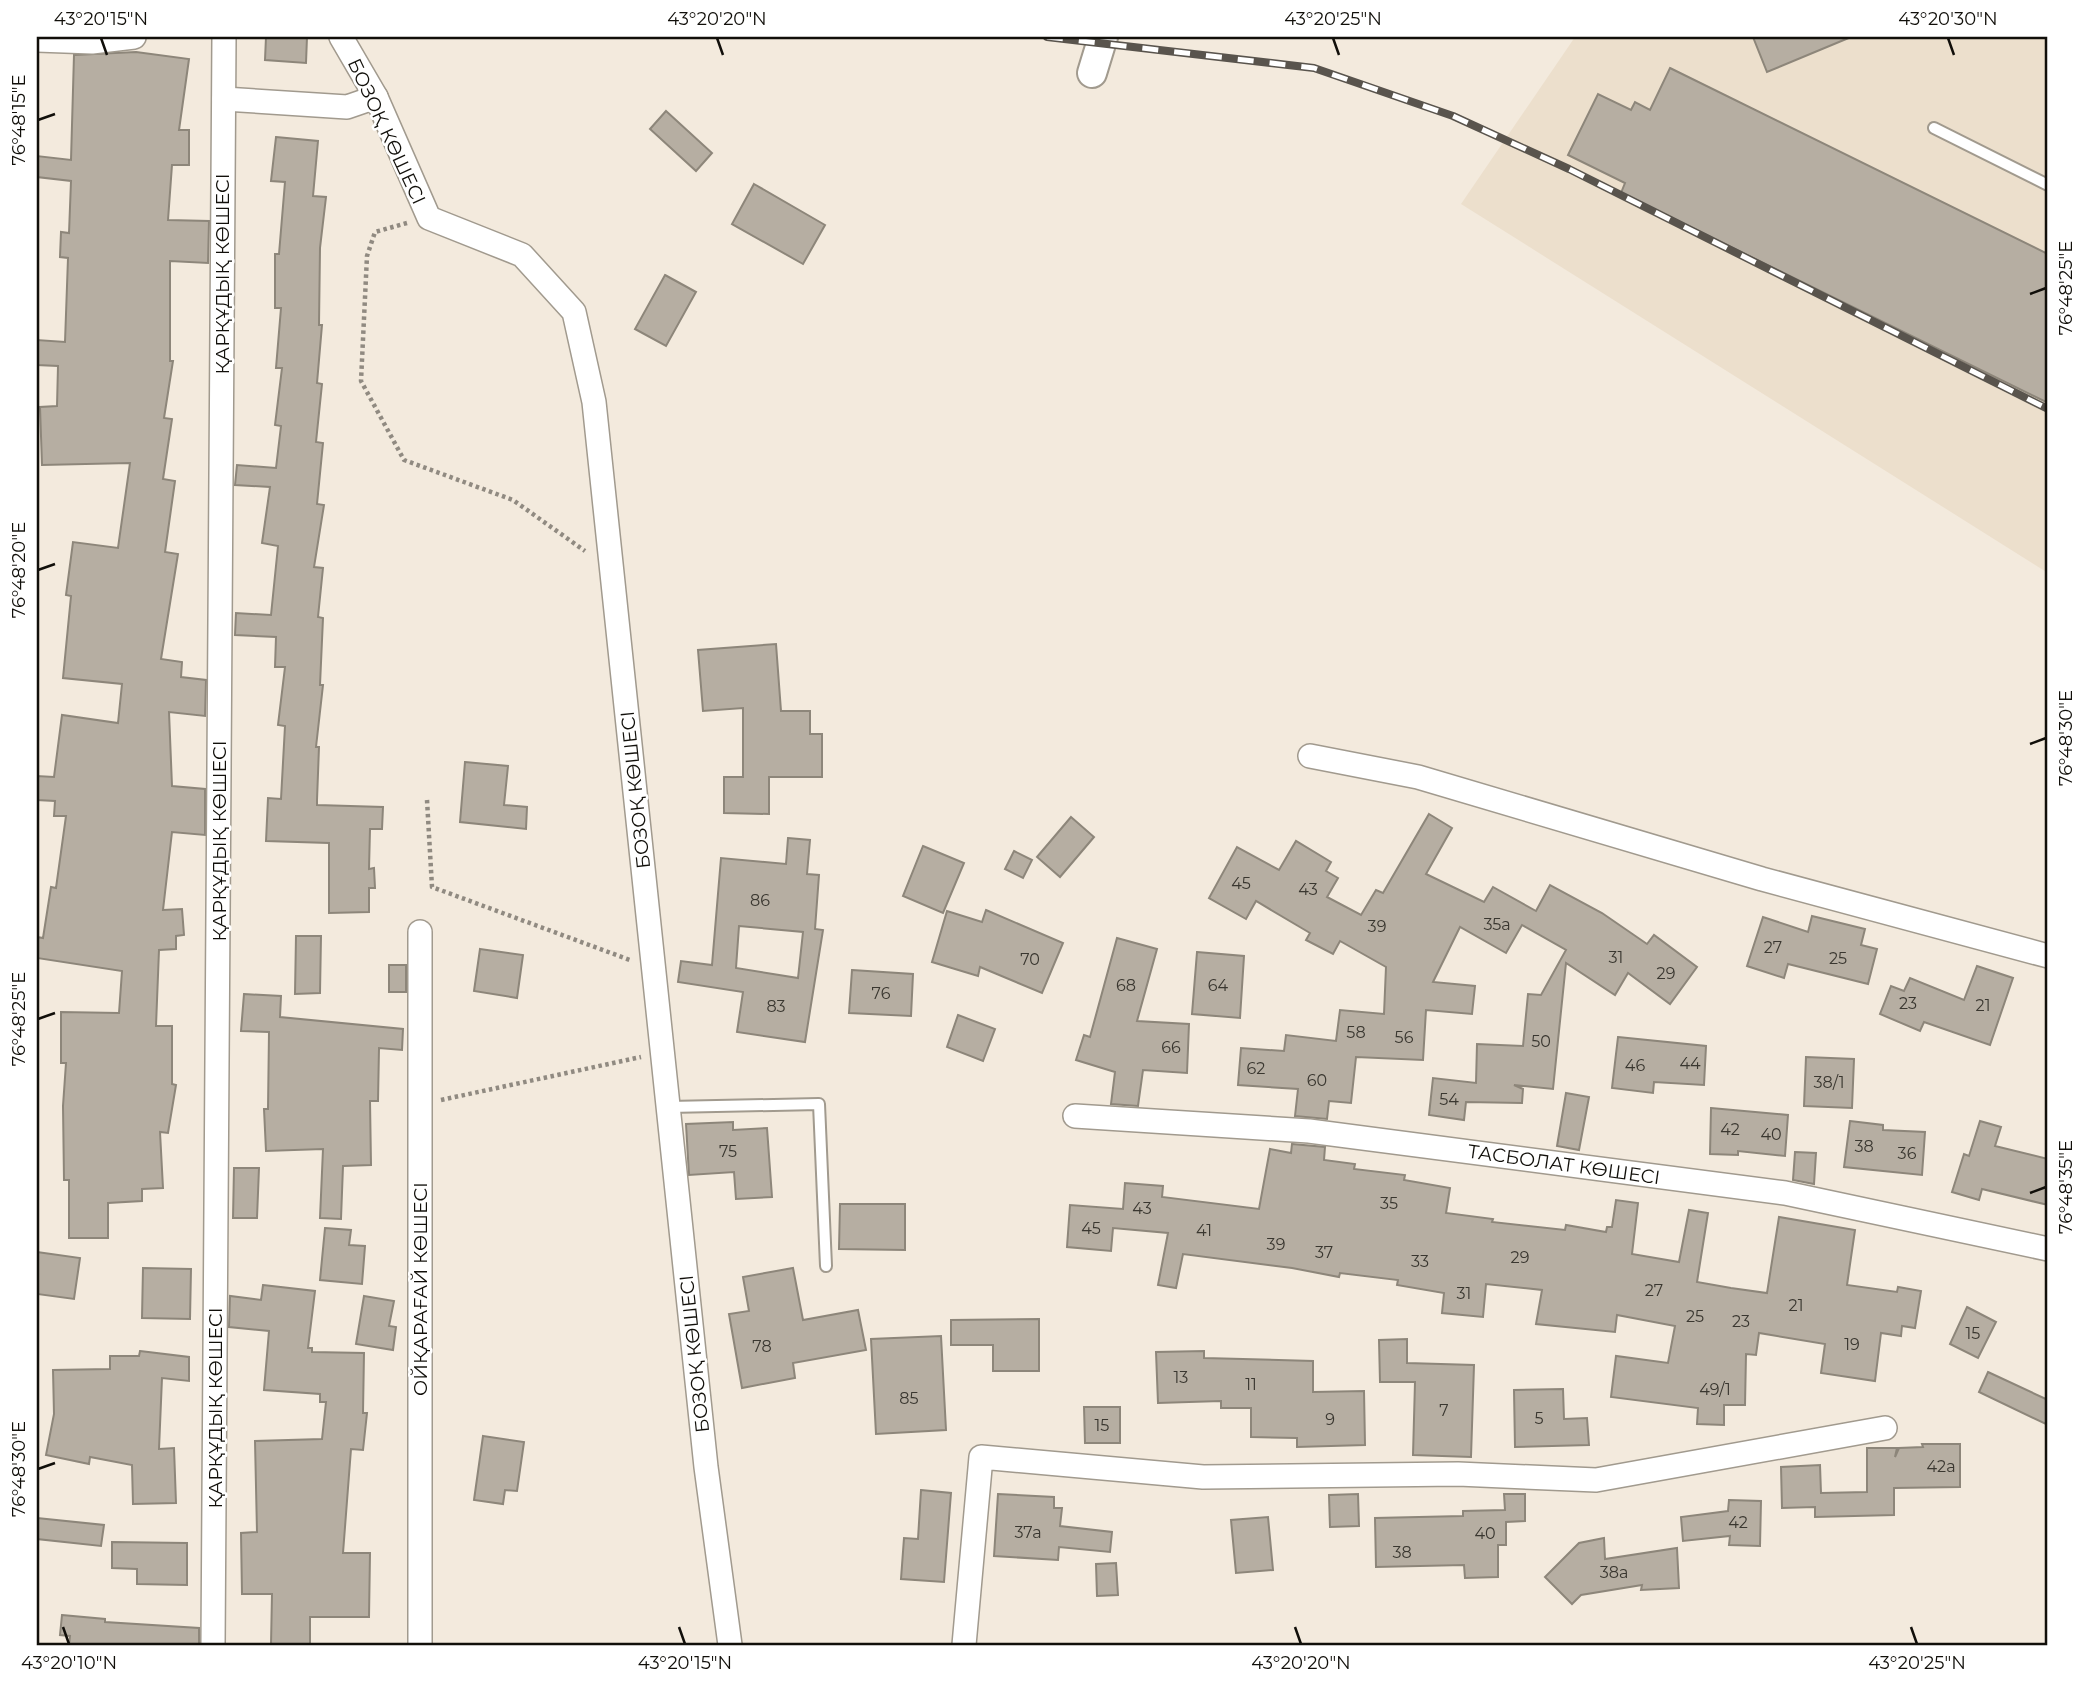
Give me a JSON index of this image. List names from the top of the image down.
{
  "streets": {
    "street": [
      "БОЗОҚ КӨШЕСІ",
      "ҚАРҚҰДЫҚ КӨШЕСІ",
      "ТАСБОЛАТ КӨШЕСІ",
      "ОЙҚАРАҒАЙ КӨШЕСІ"
    ]
  },
  "house_numbers": [
    "45",
    "43",
    "86",
    "35а",
    "39",
    "27",
    "31",
    "25",
    "70",
    "29",
    "68",
    "64",
    "76",
    "23",
    "21",
    "83",
    "58",
    "56",
    "50",
    "66",
    "44",
    "46",
    "62",
    "60",
    "38/1",
    "54",
    "42",
    "40",
    "38",
    "75",
    "36",
    "35",
    "43",
    "45",
    "41",
    "39",
    "37",
    "29",
    "33",
    "27",
    "31",
    "21",
    "25",
    "23",
    "15",
    "19",
    "78",
    "13",
    "11",
    "49/1",
    "85",
    "7",
    "5",
    "9",
    "15",
    "42а",
    "42",
    "37а",
    "40",
    "38",
    "38а"
  ],
  "coordinates": [
    "43°20'15\"N",
    "43°20'20\"N",
    "43°20'25\"N",
    "43°20'30\"N",
    "76°48'15\"E",
    "76°48'25\"E",
    "76°48'20\"E",
    "76°48'30\"E",
    "76°48'35\"E",
    "43°20'10\"N"
  ]
}
